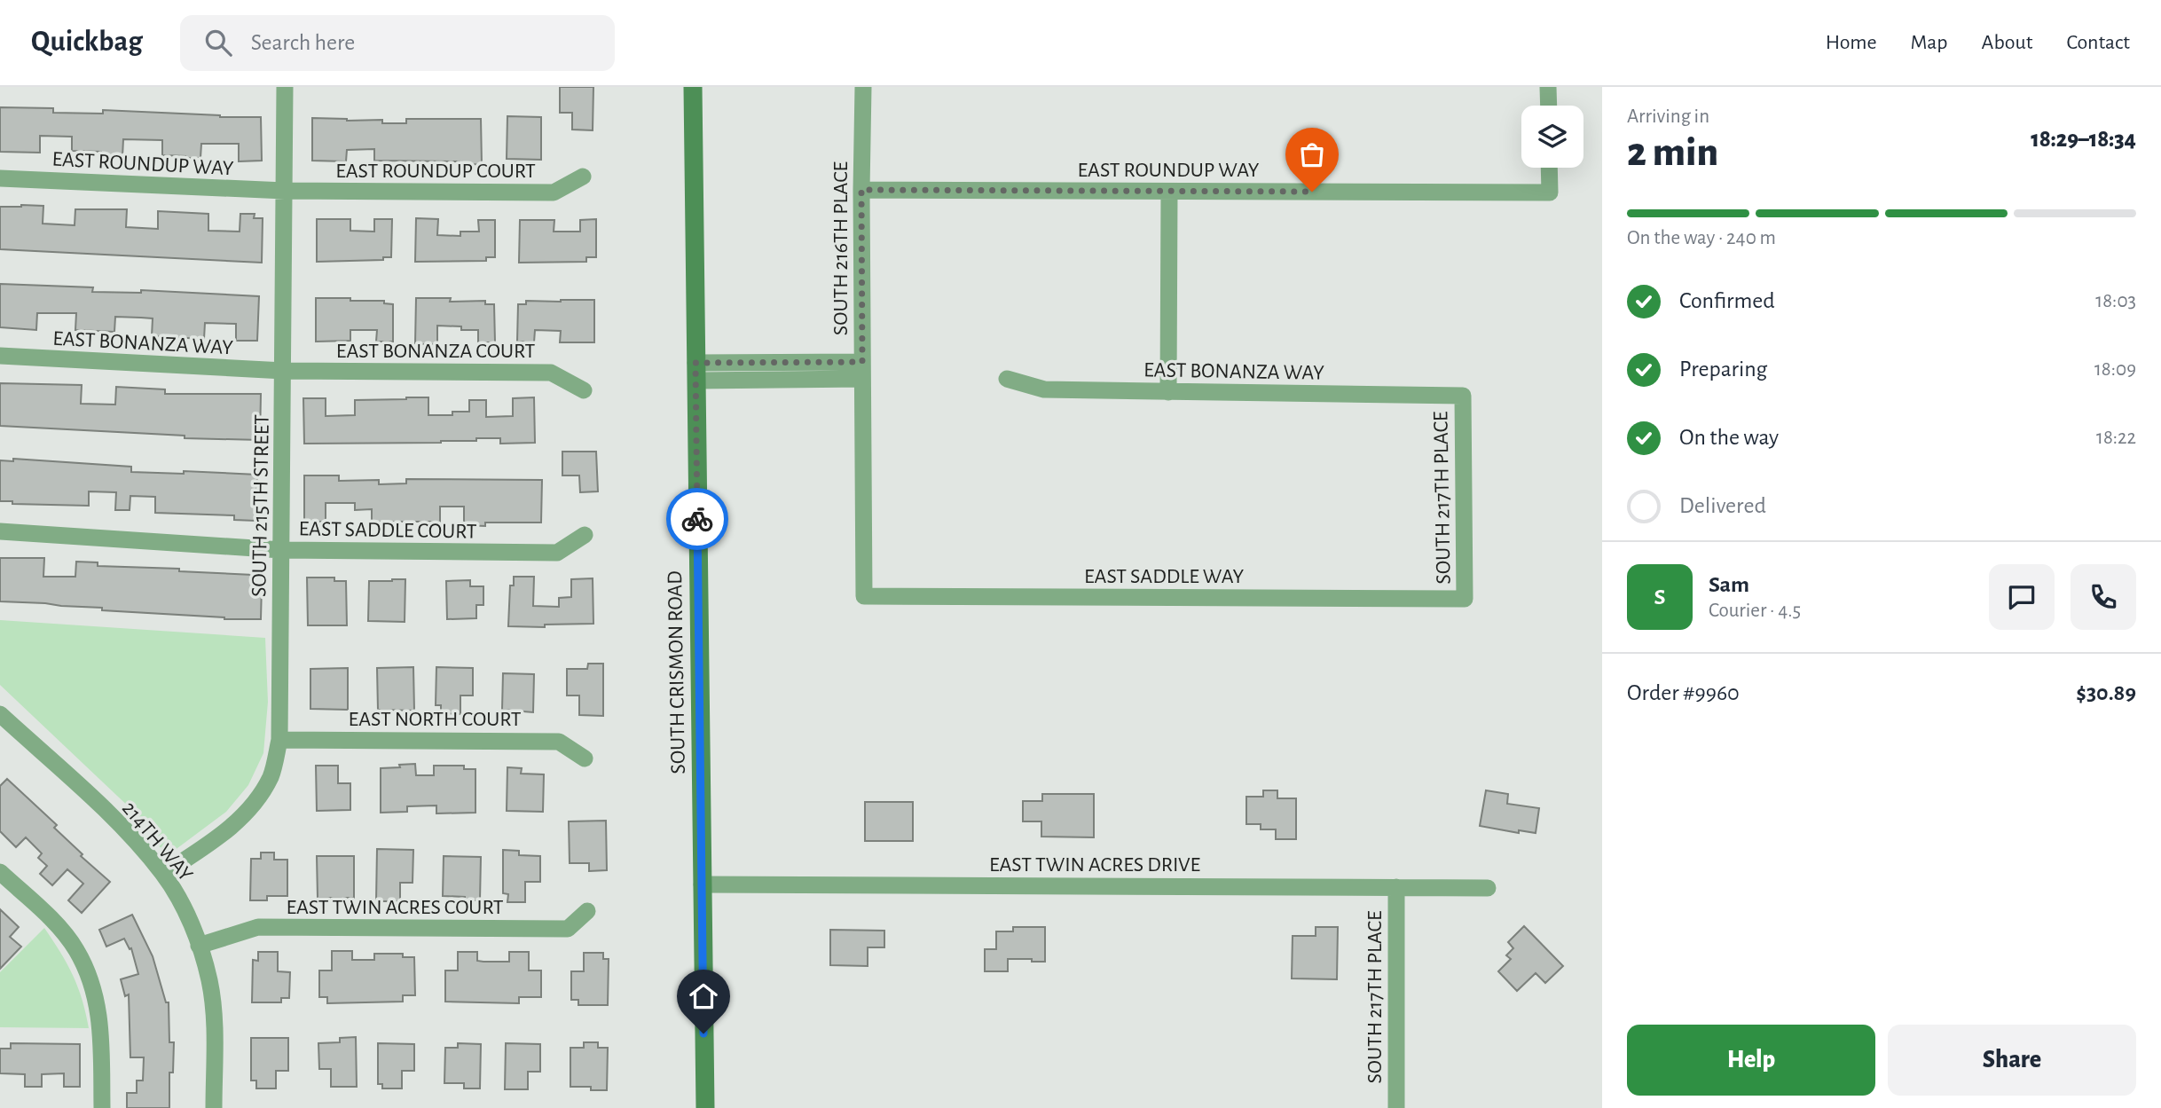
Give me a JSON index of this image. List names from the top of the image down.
{
  "streets": {
    "street": [
      "EAST ROUNDUP WAY",
      "EAST ROUNDUP COURT",
      "SOUTH 216TH PLACE",
      "EAST BONANZA WAY",
      "EAST BONANZA COURT",
      "SOUTH 217TH PLACE",
      "SOUTH 215TH STREET",
      "EAST SADDLE COURT",
      "EAST SADDLE WAY",
      "SOUTH CRISMON ROAD",
      "EAST NORTH COURT",
      "214TH WAY",
      "EAST TWIN ACRES DRIVE",
      "EAST TWIN ACRES COURT"
    ]
  },
  "crossings": [
    ["EAST ROUNDUP WAY", "EAST ROUNDUP COURT"],
    ["EAST ROUNDUP WAY", "SOUTH 216TH PLACE"],
    ["EAST ROUNDUP WAY", "SOUTH 215TH STREET"],
    ["EAST ROUNDUP COURT", "SOUTH 215TH STREET"],
    ["SOUTH 216TH PLACE", "EAST SADDLE WAY"],
    ["EAST BONANZA WAY", "EAST BONANZA COURT"],
    ["EAST BONANZA WAY", "SOUTH 217TH PLACE"],
    ["EAST BONANZA WAY", "SOUTH 215TH STREET"],
    ["EAST BONANZA COURT", "SOUTH 215TH STREET"],
    ["SOUTH 217TH PLACE", "EAST SADDLE WAY"],
    ["SOUTH 217TH PLACE", "EAST TWIN ACRES DRIVE"],
    ["SOUTH 215TH STREET", "EAST SADDLE COURT"],
    ["SOUTH 215TH STREET", "EAST NORTH COURT"],
    ["SOUTH 215TH STREET", "214TH WAY"],
    ["SOUTH CRISMON ROAD", "EAST TWIN ACRES DRIVE"],
    ["214TH WAY", "EAST TWIN ACRES COURT"]
  ],
  "page": {
    "header": "Quickbag",
    "search": "Search here",
    "nav": [
      "Home",
      "Map",
      "About",
      "Contact"
    ],
    "heading": ["2 min", "Arriving in", "18:29–18:34"],
    "panel": [
      "Sam",
      "Courier · 4.5",
      "Order #9960",
      "$30.89"
    ],
    "bar": "On the way · 240 m",
    "list": [
      ["Confirmed", "18:03"],
      ["Preparing", "18:09"],
      ["On the way", "18:22"],
      "Delivered"
    ],
    "round": "S",
    "buttons": ["Help", "Share"]
  }
}
